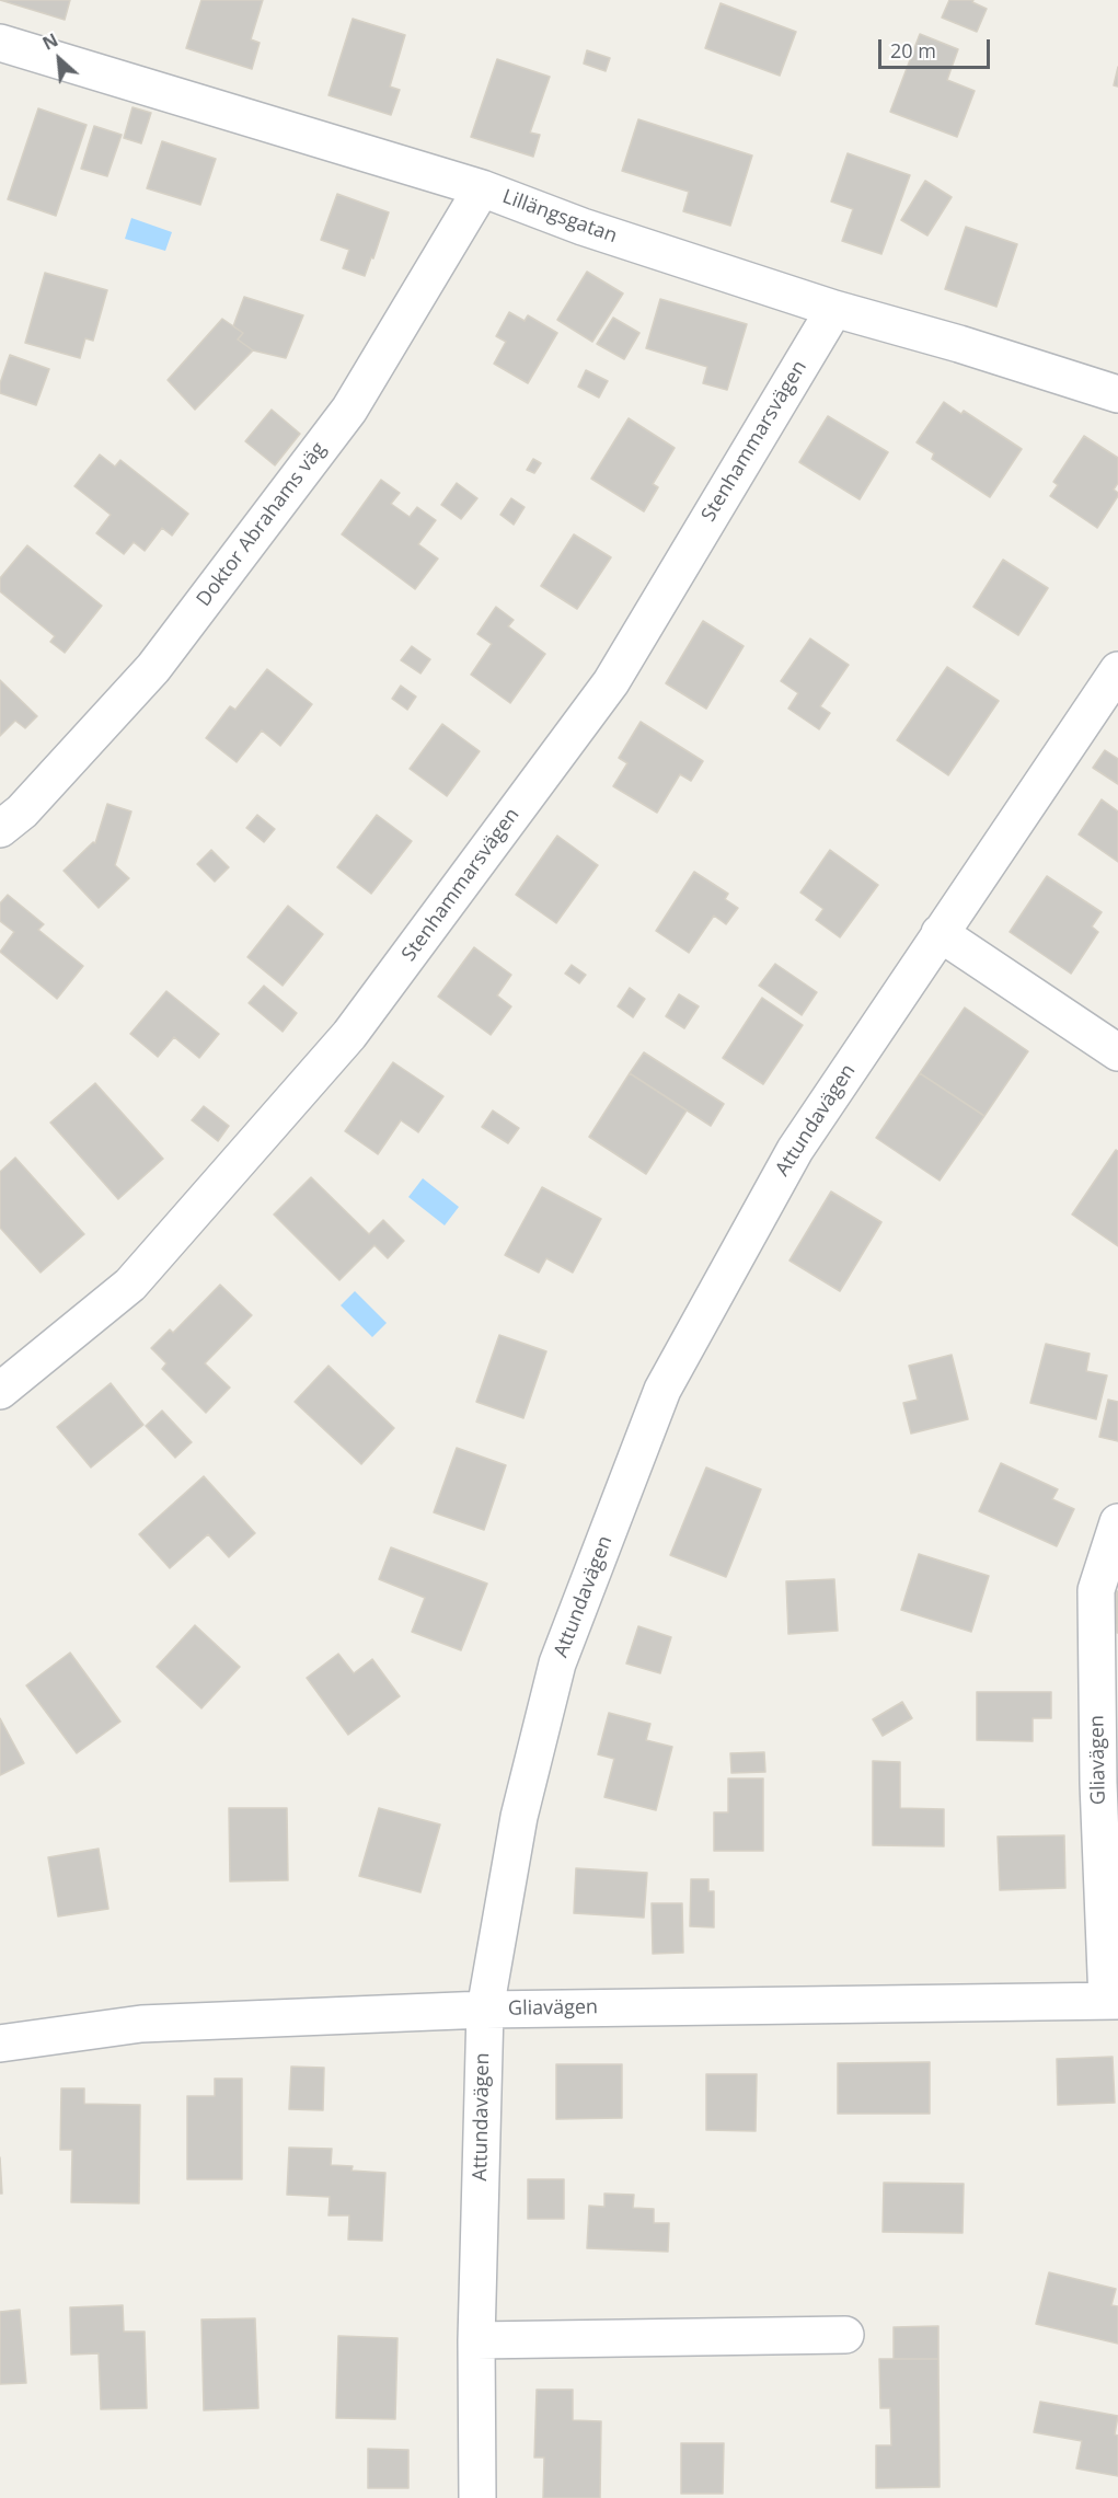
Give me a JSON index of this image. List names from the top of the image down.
{
  "streets": {
    "street": [
      "Lillängsgatan",
      "Stenhammarsvägen",
      "Doktor Abrahams väg",
      "Attundavägen",
      "Gliavägen"
    ]
  },
  "crossings": [
    ["Lillängsgatan", "Stenhammarsvägen"],
    ["Lillängsgatan", "Doktor Abrahams väg"],
    ["Attundavägen", "Gliavägen"]
  ],
  "scale_bar": "20 m",
  "north": "top left"
}
